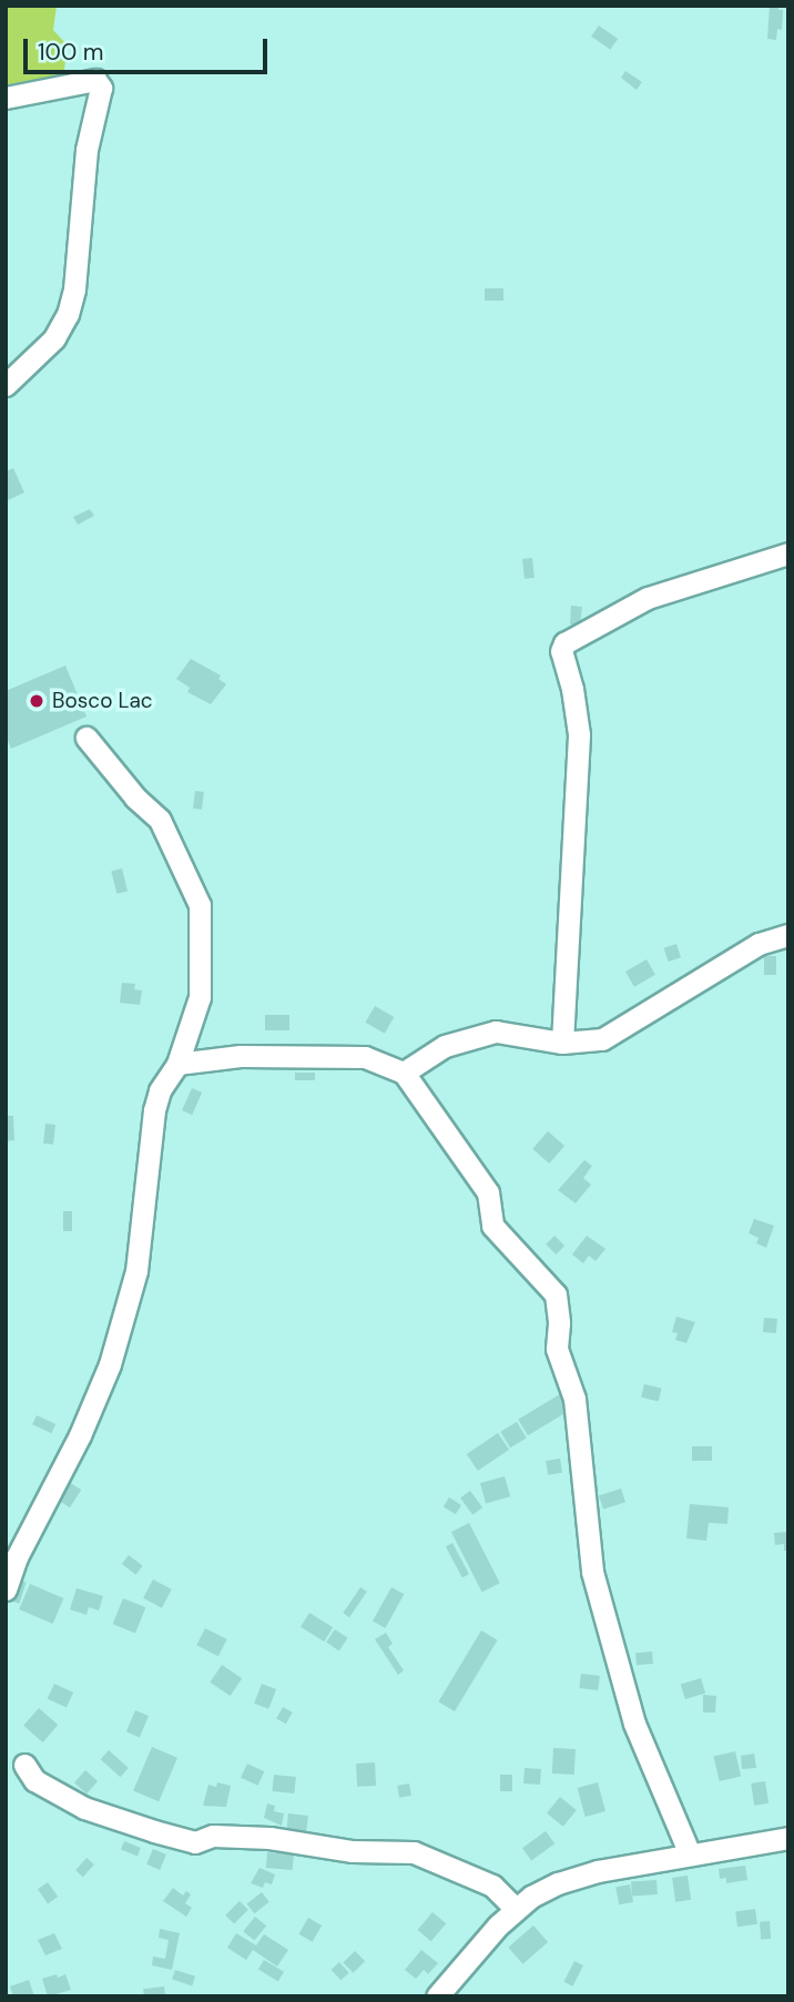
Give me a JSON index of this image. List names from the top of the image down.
{
  "places": ["Bosco Lac"],
  "scale_bar": "100 m"
}
